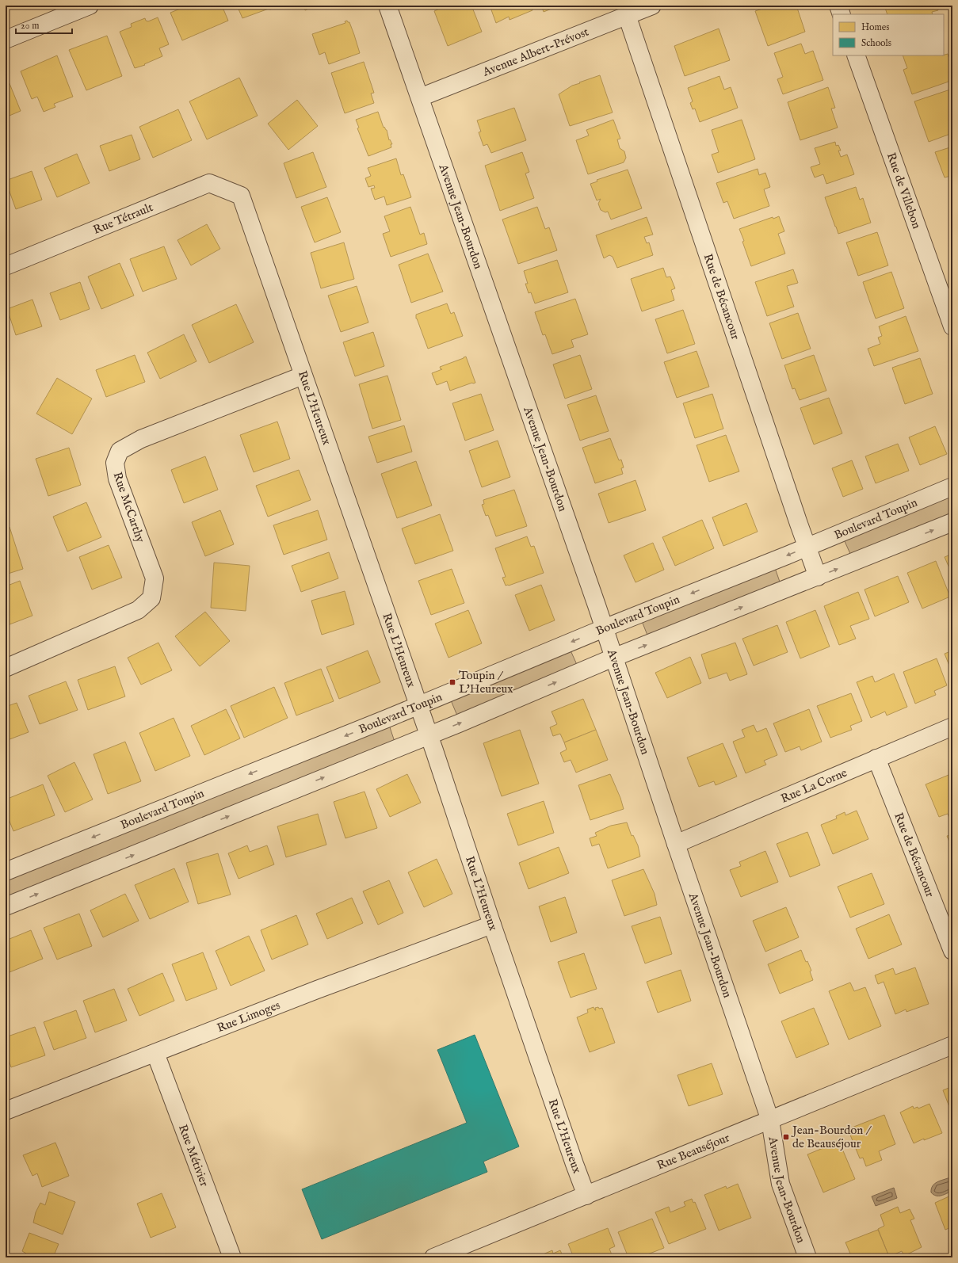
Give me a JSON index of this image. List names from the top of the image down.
{
  "streets": {
    "street": [
      "Avenue Albert-Prévost",
      "Rue de Villebon",
      "Avenue Jean-Bourdon",
      "Rue Tétrault",
      "Rue de Bécancour",
      "Rue L'Heureux",
      "Rue McCarthy",
      "Boulevard Toupin",
      "Rue La Corne",
      "Rue Limoges",
      "Rue Beauséjour",
      "Rue Métivier"
    ]
  },
  "crossings": [
    ["Avenue Albert-Prévost", "Avenue Jean-Bourdon"],
    ["Avenue Albert-Prévost", "Rue de Bécancour"],
    ["Avenue Jean-Bourdon", "Boulevard Toupin"],
    ["Avenue Jean-Bourdon", "Rue La Corne"],
    ["Avenue Jean-Bourdon", "Rue Beauséjour"],
    ["Rue Tétrault", "Rue L'Heureux"],
    ["Rue de Bécancour", "Boulevard Toupin"],
    ["Rue de Bécancour", "Rue La Corne"],
    ["Rue L'Heureux", "Rue McCarthy"],
    ["Rue L'Heureux", "Boulevard Toupin"],
    ["Rue L'Heureux", "Rue Limoges"],
    ["Rue L'Heureux", "Rue Beauséjour"],
    ["Rue Limoges", "Rue Métivier"]
  ],
  "places": {
    "transit": ["Toupin / L'Heureux", "Jean-Bourdon / de Beauséjour"]
  },
  "legend": ["Homes", "Schools"],
  "scale_bar": "20 m"
}
